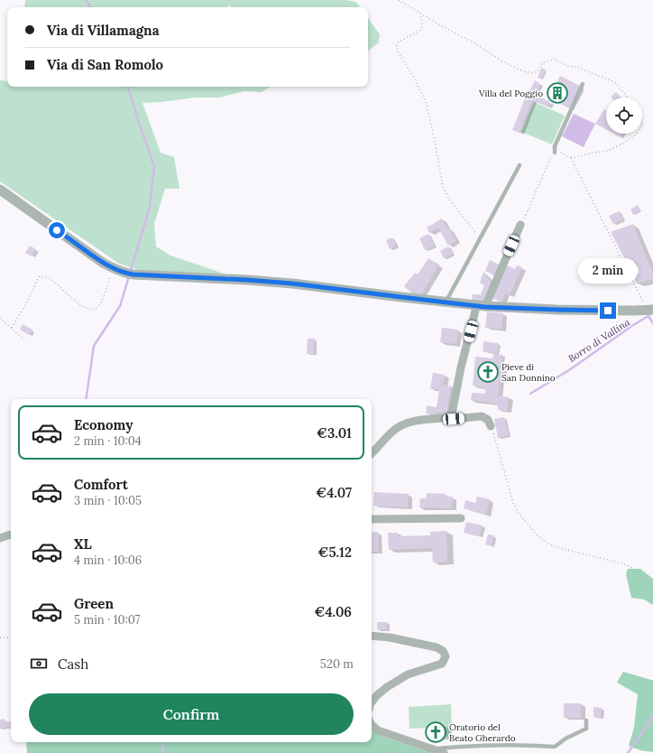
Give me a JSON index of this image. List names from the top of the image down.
{
  "water": ["Borro di Vallina"],
  "places": {
    "building": ["Villa del Poggio"],
    "church": ["Pieve di San Donnino", "Oratorio del Beato Gherardo"]
  },
  "page": {
    "banner": ["Via di Villamagna", "Via di San Romolo"],
    "bubble": "2 min",
    "list": [
      {
        "name": "Economy",
        "note": "2 min · 10:04",
        "value": "€3.01"
      },
      {
        "name": "Comfort",
        "note": "3 min · 10:05",
        "value": "€4.07"
      },
      {
        "name": "XL",
        "note": "4 min · 10:06",
        "value": "€5.12"
      },
      {
        "name": "Green",
        "note": "5 min · 10:07",
        "value": "€4.06"
      }
    ],
    "pay": ["Cash", "520 m"],
    "buttons": "Confirm"
  }
}
